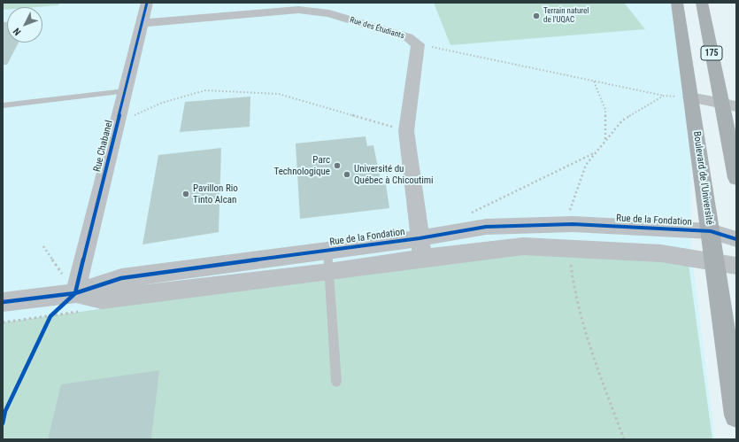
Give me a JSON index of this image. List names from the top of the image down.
{
  "streets": {
    "main road": ["175", "Boulevard de l'Université"],
    "street": ["Rue des Étudiants", "Rue Chabanel", "Rue de la Fondation"]
  },
  "crossings": [
    ["Rue des Étudiants", "Rue Chabanel"],
    ["Rue Chabanel", "Rue de la Fondation"],
    ["Boulevard de l'Université", "Rue de la Fondation"]
  ],
  "places": [
    "Terrain naturel de l'UQAC",
    "Parc Technologique",
    "Université du Québec à Chicoutimi",
    "Pavillon Rio Tinto Alcan"
  ],
  "north": "bottom left"
}
